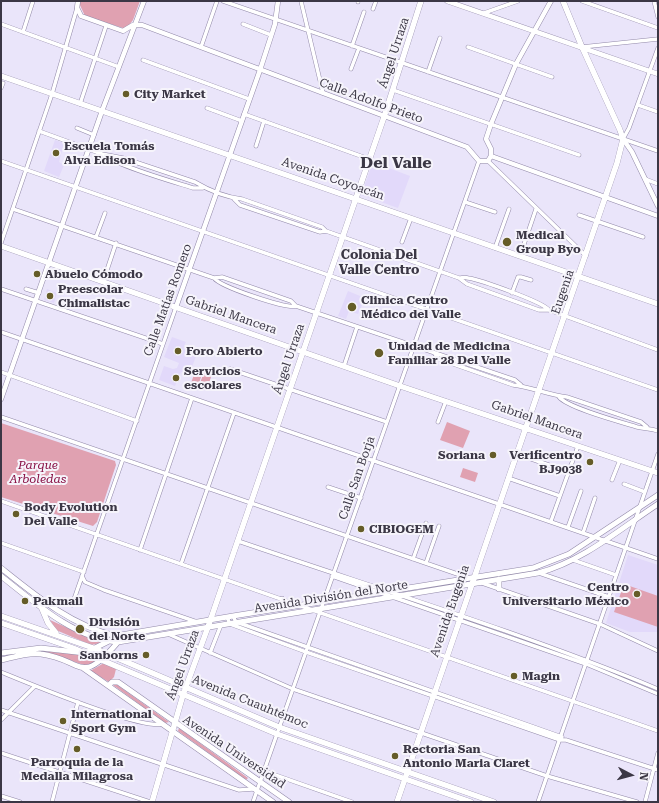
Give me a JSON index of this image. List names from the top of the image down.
{
  "streets": {
    "main road": [
      "Ángel Urraza",
      "Avenida Coyoacán",
      "Eugenia",
      "Gabriel Mancera",
      "Avenida División del Norte",
      "Avenida Eugenia",
      "Avenida Cuauhtémoc",
      "Avenida Universidad"
    ],
    "street": ["Calle Adolfo Prieto", "Calle Matías Romero", "Calle San Borja"]
  },
  "crossings": [
    ["Ángel Urraza", "Calle Adolfo Prieto"],
    ["Ángel Urraza", "Avenida Coyoacán"],
    ["Ángel Urraza", "Gabriel Mancera"],
    ["Ángel Urraza", "Avenida División del Norte"],
    ["Ángel Urraza", "Avenida Cuauhtémoc"],
    ["Ángel Urraza", "Avenida Universidad"],
    ["Calle Adolfo Prieto", "Calle Matías Romero"],
    ["Calle Adolfo Prieto", "Calle San Borja"],
    ["Avenida Coyoacán", "Eugenia"],
    ["Avenida Coyoacán", "Calle Matías Romero"],
    ["Avenida Coyoacán", "Calle San Borja"],
    ["Eugenia", "Gabriel Mancera"],
    ["Eugenia", "Avenida Eugenia"],
    ["Calle Matías Romero", "Gabriel Mancera"],
    ["Gabriel Mancera", "Calle San Borja"],
    ["Gabriel Mancera", "Avenida Eugenia"],
    ["Calle San Borja", "Avenida División del Norte"],
    ["Calle San Borja", "Avenida Cuauhtémoc"],
    ["Calle San Borja", "Avenida Universidad"],
    ["Avenida División del Norte", "Avenida Eugenia"],
    ["Avenida División del Norte", "Avenida Cuauhtémoc"],
    ["Avenida Eugenia", "Avenida Cuauhtémoc"]
  ],
  "districts": ["Del Valle", "Colonia Del Valle Centro"],
  "parks": ["Parque Arboledas"],
  "places": [
    "City Market",
    "Escuela Tomás Alva Edison",
    "Medical Group Byo",
    "Abuelo Cómodo",
    "Preescolar Chimalistac",
    "Clinica Centro Médico del Valle",
    "Foro Abierto",
    "Unidad de Medicina Familiar 28 Del Valle",
    "Servicios escolares",
    "Soriana",
    "Verificentro BJ9038",
    "Body Evolution Del Valle",
    "CIBIOGEM",
    "Centro Universitario México",
    "Pakmail",
    "División del Norte",
    "Sanborns",
    "Magin",
    "International Sport Gym",
    "Parroquia de la Medalla Milagrosa",
    "Rectoria San Antonio Maria Claret"
  ],
  "north": "right"
}
